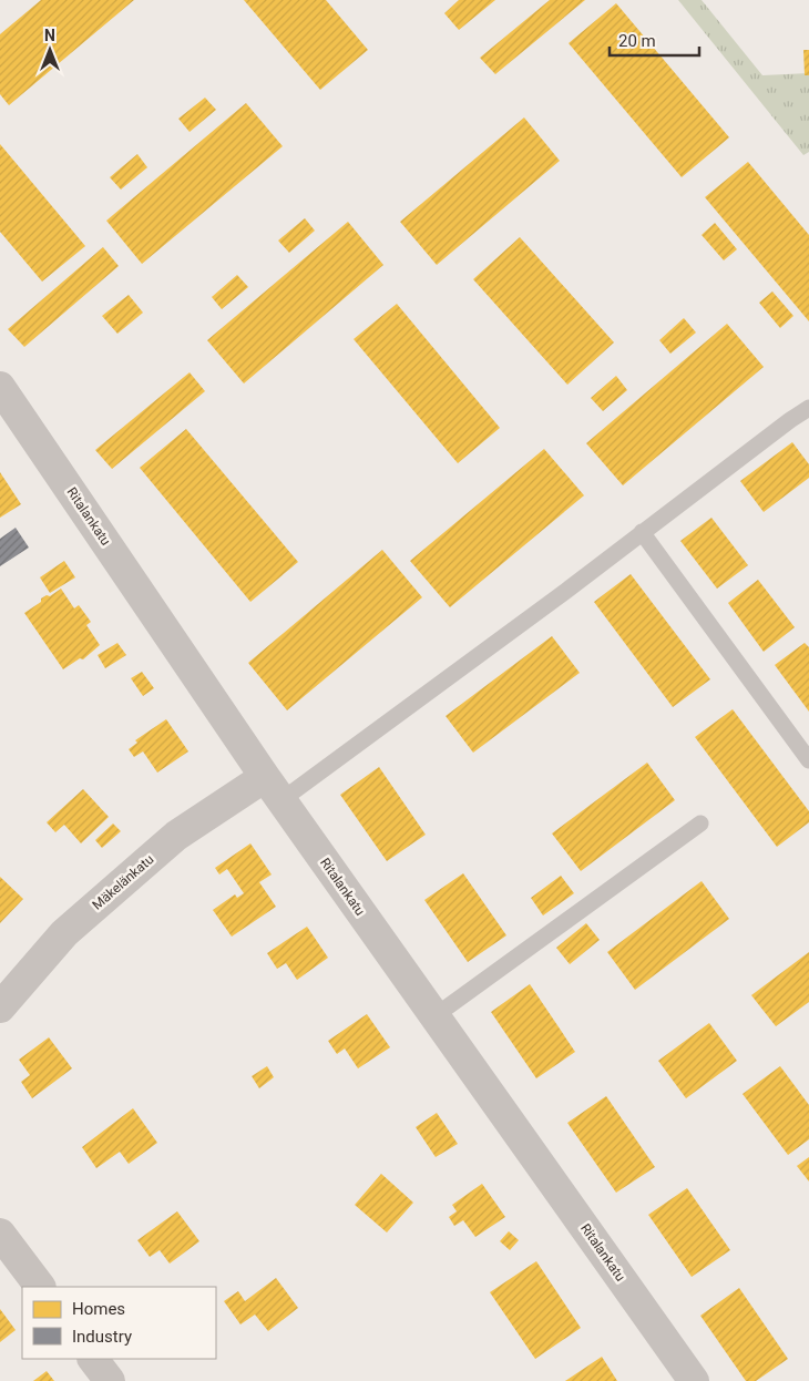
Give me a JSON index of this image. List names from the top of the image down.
{
  "streets": {
    "street": ["Ritalankatu", "Mäkelänkatu"]
  },
  "crossings": [
    ["Ritalankatu", "Mäkelänkatu"]
  ],
  "legend": ["Homes", "Industry"],
  "scale_bar": "20 m",
  "north": "top"
}
